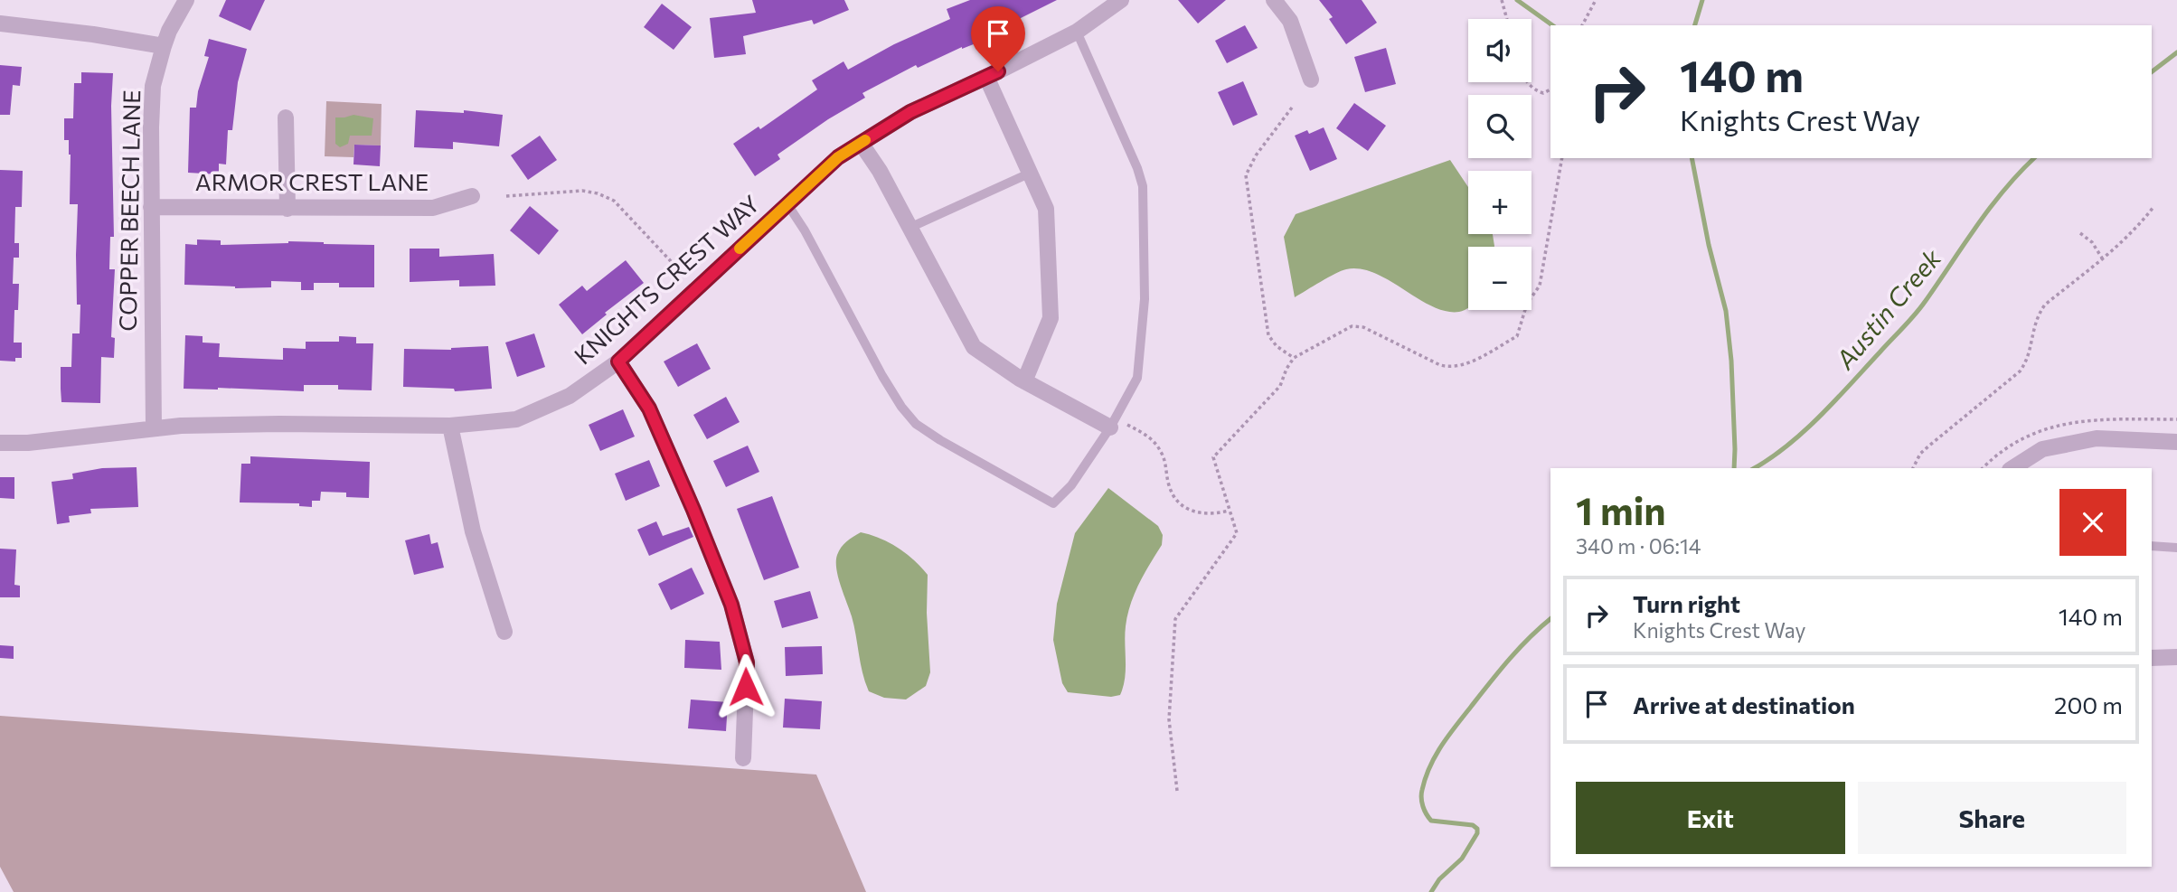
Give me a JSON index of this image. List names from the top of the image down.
{
  "streets": {
    "street": ["ARMOR CREST LANE", "COPPER BEECH LANE", "KNIGHTS CREST WAY"]
  },
  "crossings": [
    ["ARMOR CREST LANE", "COPPER BEECH LANE"],
    ["COPPER BEECH LANE", "KNIGHTS CREST WAY"]
  ],
  "water": ["Austin Creek"],
  "page": {
    "map_buttons": ["+", "−"],
    "turn": ["140 m", "Knights Crest Way"],
    "heading": ["1 min", "340 m · 06:14"],
    "list": [
      {
        "name": "Turn right",
        "note": "Knights Crest Way",
        "value": "140 m"
      },
      {
        "name": "Arrive at destination",
        "value": "200 m"
      }
    ],
    "buttons": ["Exit", "Share"]
  }
}
